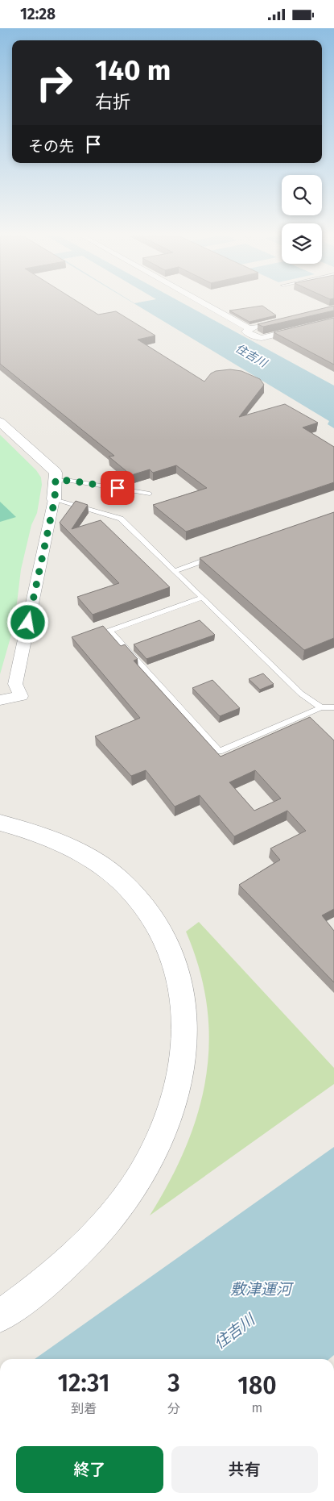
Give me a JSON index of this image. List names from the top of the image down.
{
  "water": ["住吉川", "敷津運河"],
  "page": {
    "status": "12:28",
    "turn": ["140 m", "右折"],
    "then": "その先",
    "eta": [
      "12:31",
      "到着",
      "3",
      "分",
      "180",
      "m"
    ],
    "buttons": ["終了", "共有"]
  }
}
